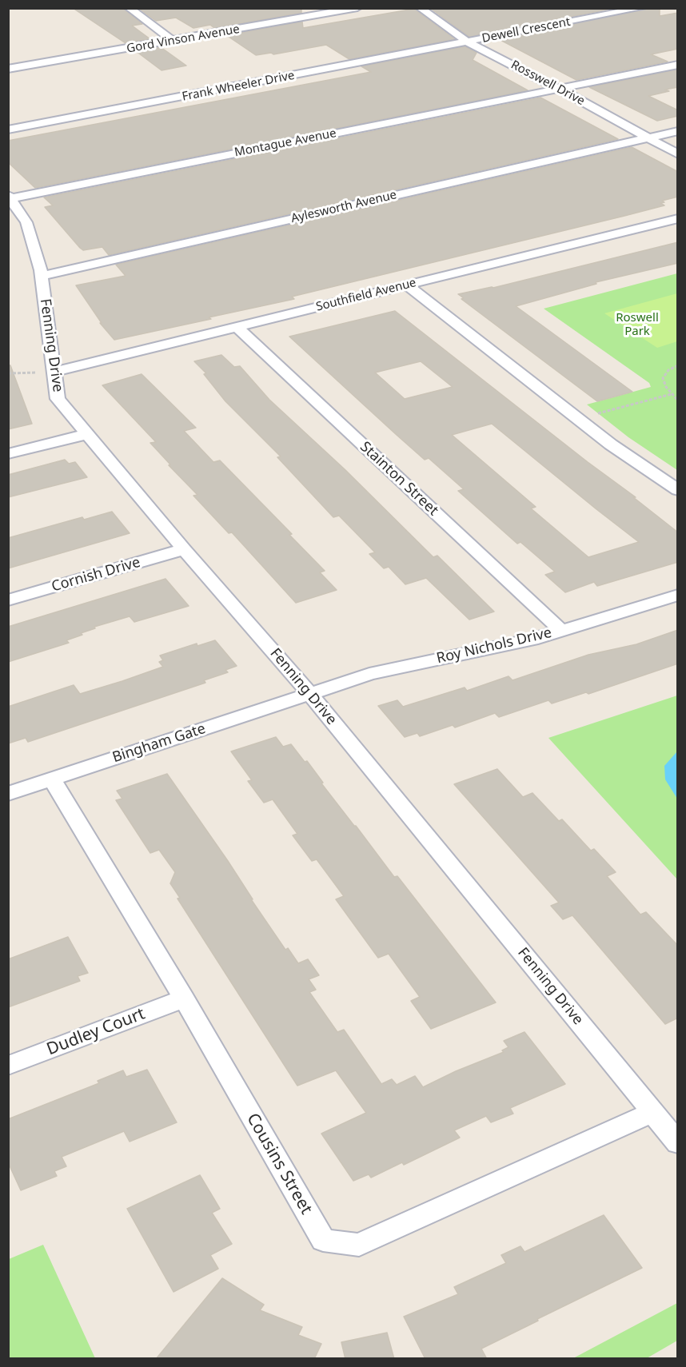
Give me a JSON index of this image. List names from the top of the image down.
{
  "streets": {
    "street": [
      "Dewell Crescent",
      "Gord Vinson Avenue",
      "Rosswell Drive",
      "Frank Wheeler Drive",
      "Montague Avenue",
      "Aylesworth Avenue",
      "Southfield Avenue",
      "Fenning Drive",
      "Stainton Street",
      "Cornish Drive",
      "Roy Nichols Drive",
      "Bingham Gate",
      "Dudley Court",
      "Cousins Street"
    ]
  },
  "crossings": [
    ["Dewell Crescent", "Rosswell Drive"],
    ["Dewell Crescent", "Frank Wheeler Drive"],
    ["Rosswell Drive", "Frank Wheeler Drive"],
    ["Rosswell Drive", "Montague Avenue"],
    ["Rosswell Drive", "Aylesworth Avenue"],
    ["Montague Avenue", "Fenning Drive"],
    ["Aylesworth Avenue", "Fenning Drive"],
    ["Southfield Avenue", "Fenning Drive"],
    ["Southfield Avenue", "Stainton Street"],
    ["Fenning Drive", "Cornish Drive"],
    ["Fenning Drive", "Roy Nichols Drive"],
    ["Fenning Drive", "Bingham Gate"],
    ["Fenning Drive", "Cousins Street"],
    ["Stainton Street", "Roy Nichols Drive"],
    ["Roy Nichols Drive", "Bingham Gate"],
    ["Bingham Gate", "Cousins Street"],
    ["Dudley Court", "Cousins Street"]
  ],
  "parks": ["Roswell Park"]
}
